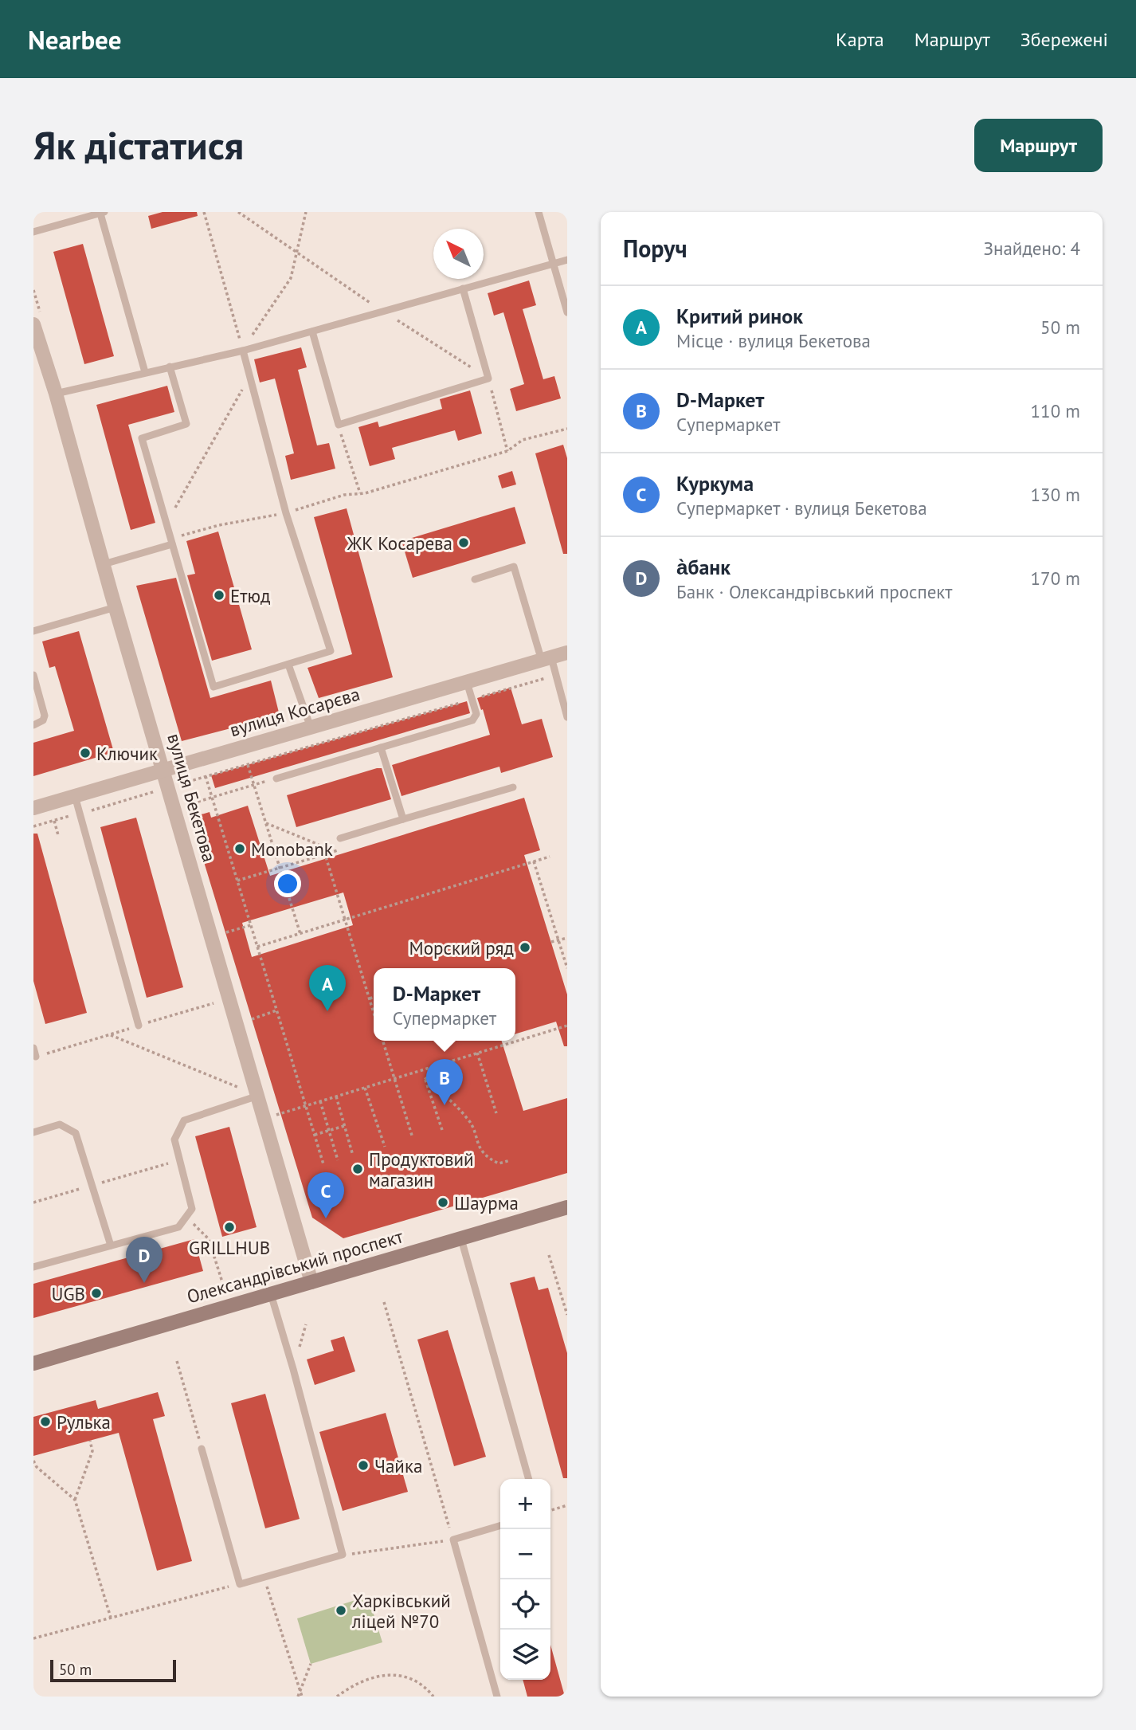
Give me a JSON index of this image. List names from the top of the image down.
{
  "streets": {
    "main road": ["Олександрівський проспект"],
    "street": ["вулиця Косарєва", "вулиця Бекетова"]
  },
  "crossings": [
    ["вулиця Косарєва", "вулиця Бекетова"],
    ["вулиця Бекетова", "Олександрівський проспект"]
  ],
  "places": [
    "ЖК Косарева",
    "Етюд",
    "Ключик",
    "Monobank",
    "Морский ряд",
    "Продуктовий магазин",
    "Шаурма",
    "GRILLHUB",
    "UGB",
    "Рулька",
    "Чайка",
    "Харківський ліцей №70"
  ],
  "scale_bar": "50 m",
  "north": "top left",
  "page": {
    "header": "Nearbee",
    "nav": ["Карта", "Маршрут", "Збережені"],
    "buttons": "Маршрут",
    "title": "Як дістатися",
    "heading": ["Поруч", "Знайдено: 4"],
    "list": [
      {
        "mark": "A",
        "name": "Критий ринок",
        "note": "Місце · вулиця Бекетова",
        "value": "50 m"
      },
      {
        "mark": "B",
        "name": "D-Mаркет",
        "note": "Супермаркет",
        "value": "110 m"
      },
      {
        "mark": "C",
        "name": "Куркума",
        "note": "Супермаркет · вулиця Бекетова",
        "value": "130 m"
      },
      {
        "mark": "D",
        "name": "а̀банк",
        "note": "Банк · Олександрівський проспект",
        "value": "170 m"
      }
    ],
    "pins": [
      "A",
      "B",
      "C",
      "D"
    ],
    "popup": ["D-Mаркет", "Супермаркет"],
    "map_buttons": ["+", "−"],
    "scale": "50 m"
  }
}
